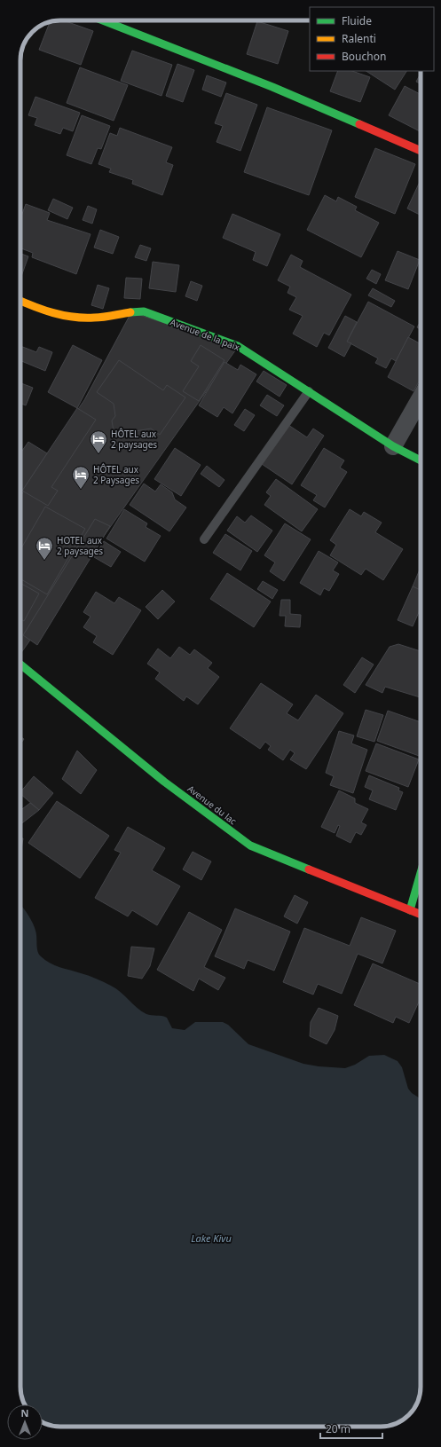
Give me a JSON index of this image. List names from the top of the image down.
{
  "streets": {
    "street": ["Avenue de la paix", "Avenue du lac"]
  },
  "water": ["Lake Kivu"],
  "places": {
    "hotel": ["HÔTEL aux 2 paysages", "HÔTEL aux 2 Paysages", "HOTEL aux 2 paysages"]
  },
  "legend": ["Fluide", "Ralenti", "Bouchon"],
  "scale_bar": "20 m",
  "north": "top"
}
